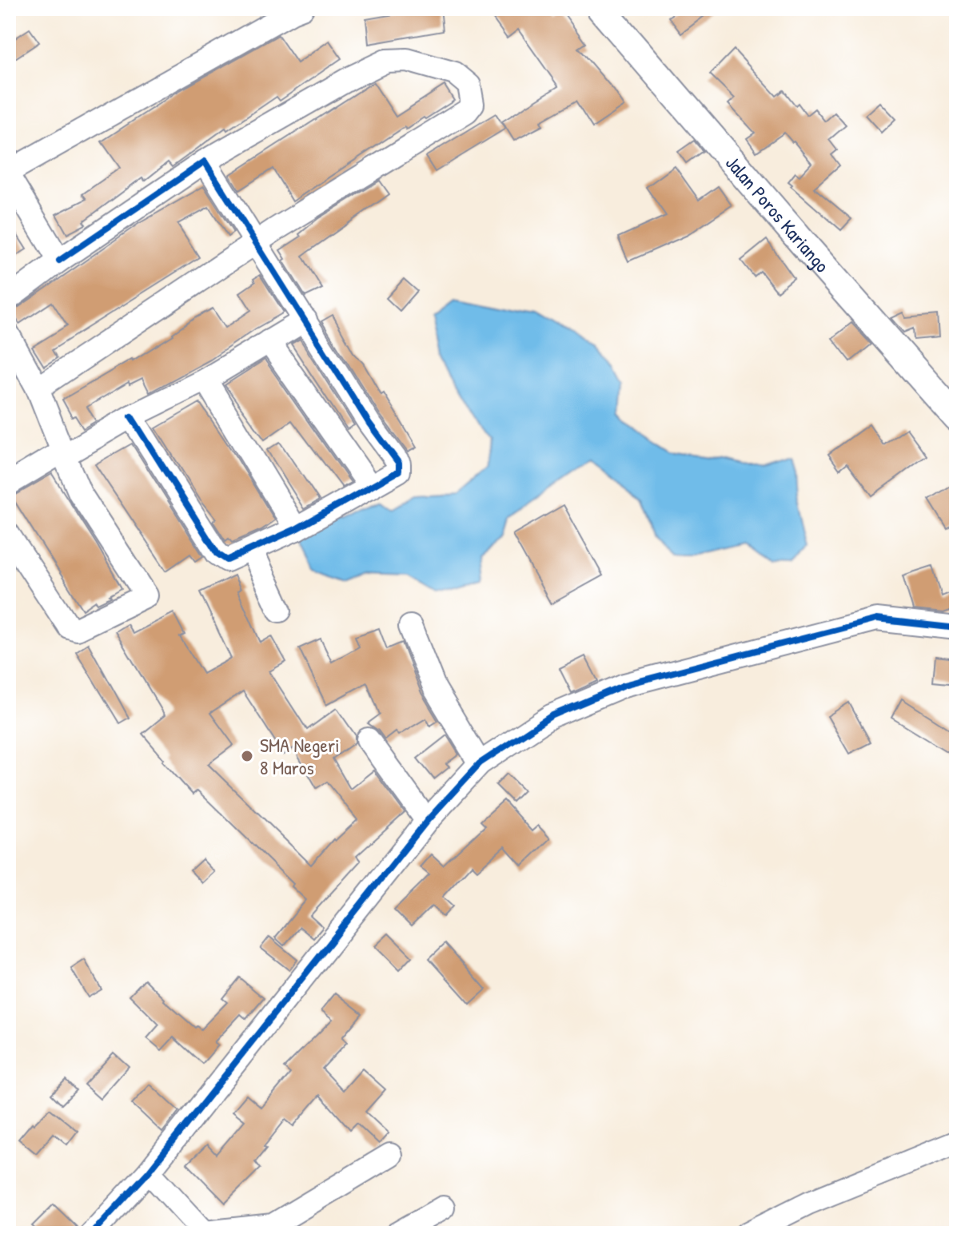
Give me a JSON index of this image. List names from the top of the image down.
{
  "streets": {
    "main road": ["Jalan Poros Kariango"]
  },
  "places": ["SMA Negeri 8 Maros"]
}
